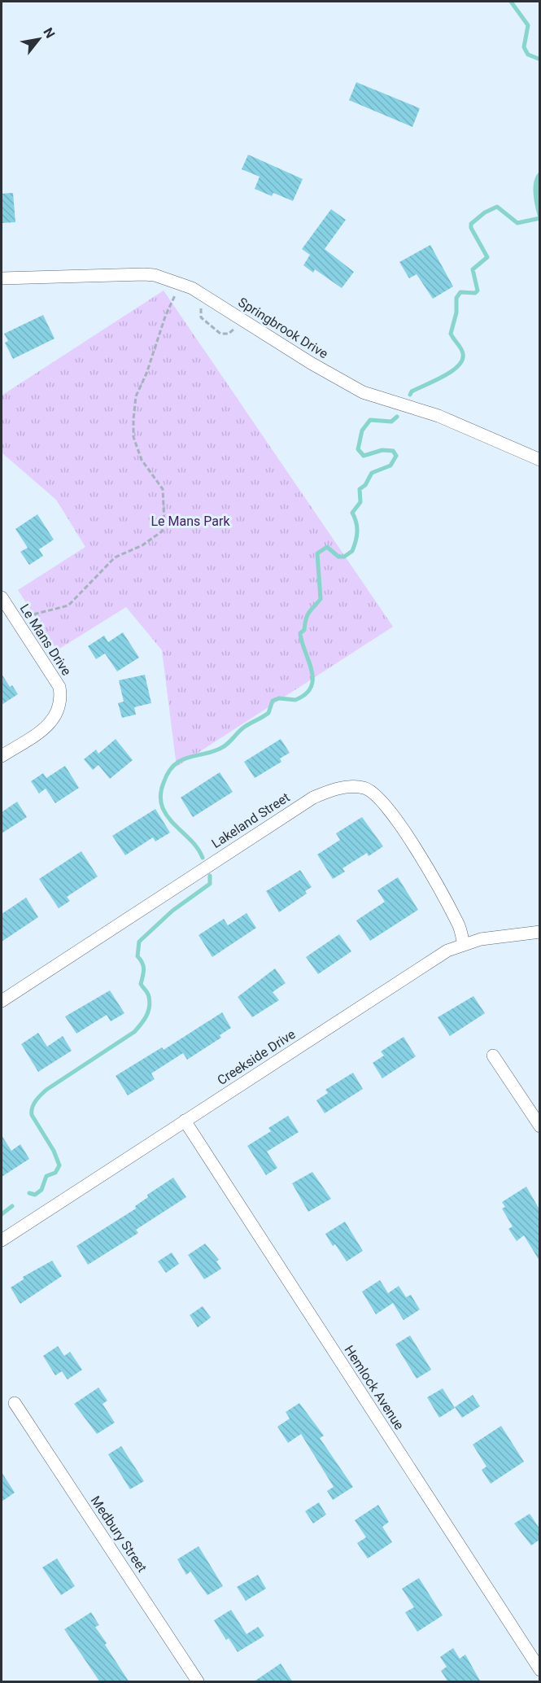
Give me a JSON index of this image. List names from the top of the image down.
{
  "streets": {
    "street": [
      "Springbrook Drive",
      "Le Mans Drive",
      "Lakeland Street",
      "Creekside Drive",
      "Hemlock Avenue",
      "Medbury Street"
    ]
  },
  "crossings": [
    ["Lakeland Street", "Creekside Drive"],
    ["Creekside Drive", "Hemlock Avenue"]
  ],
  "parks": ["Le Mans Park"],
  "north": "top right"
}
